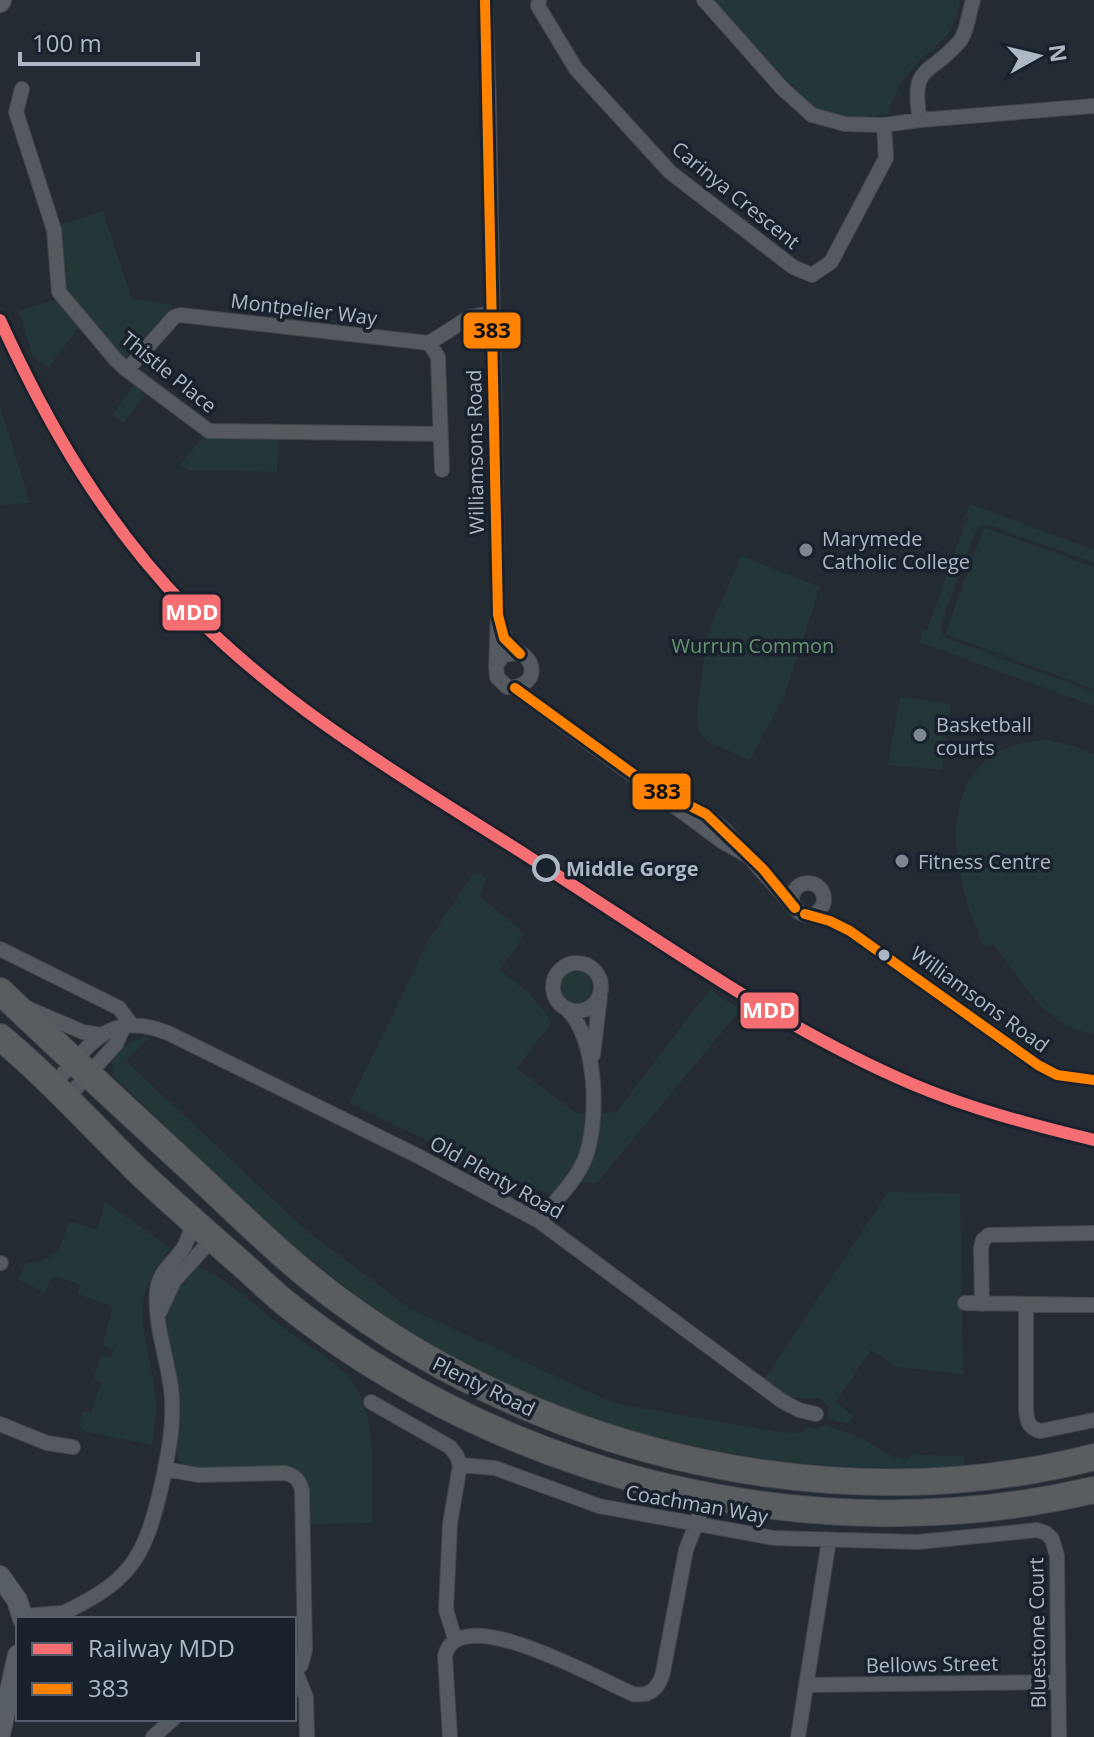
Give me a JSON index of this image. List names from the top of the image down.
{
  "streets": {
    "highway": ["Plenty Road"],
    "street": [
      "Carinya Crescent",
      "Montpelier Way",
      "Thistle Place",
      "Williamsons Road",
      "Old Plenty Road",
      "Coachman Way",
      "Bluestone Court",
      "Bellows Street"
    ]
  },
  "crossings": [
    ["Montpelier Way", "Thistle Place"],
    ["Montpelier Way", "Williamsons Road"],
    ["Thistle Place", "Williamsons Road"],
    ["Coachman Way", "Bluestone Court"],
    ["Bluestone Court", "Bellows Street"]
  ],
  "parks": ["Wurrun Common"],
  "places": [
    "Marymede Catholic College",
    "Basketball courts",
    "Fitness Centre",
    "Middle Gorge"
  ],
  "lines": ["transit line 383", "rail line MDD"],
  "legend": ["Railway MDD", "383"],
  "scale_bar": "100 m",
  "north": "right"
}
